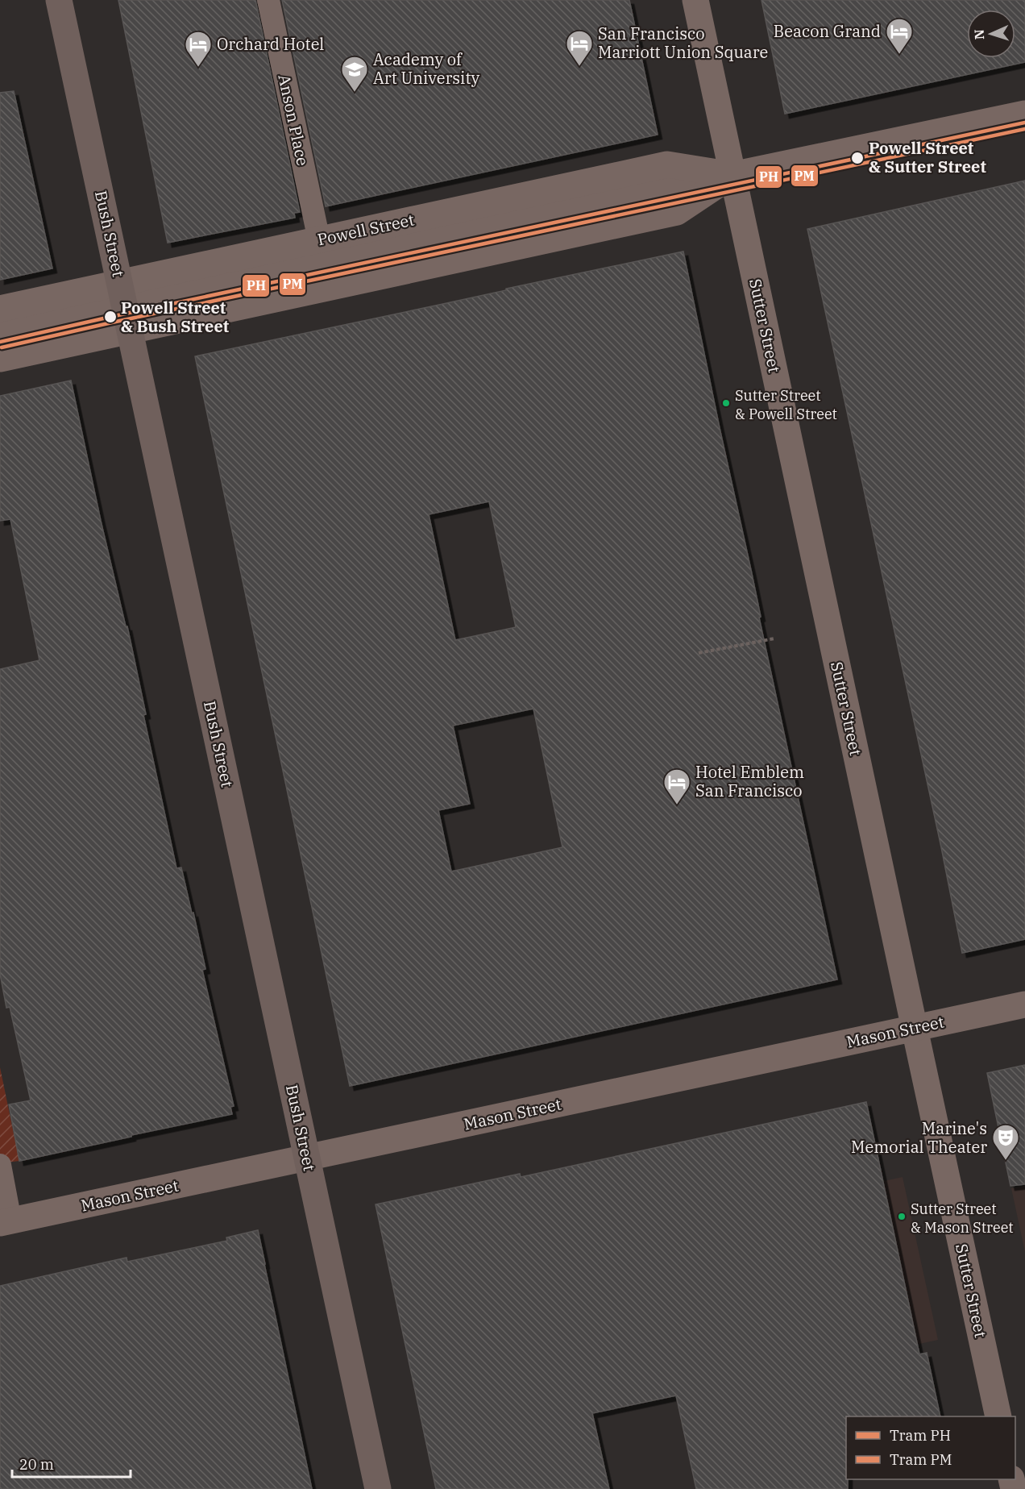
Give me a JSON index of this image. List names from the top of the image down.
{
  "streets": {
    "main road": ["Bush Street"],
    "street": ["Powell Street", "Sutter Street", "Mason Street"],
    "lane": ["Anson Place"]
  },
  "crossings": [
    ["Anson Place", "Powell Street"],
    ["Powell Street", "Bush Street"],
    ["Powell Street", "Sutter Street"],
    ["Bush Street", "Mason Street"],
    ["Sutter Street", "Mason Street"]
  ],
  "places": {
    "hotel": [
      "Beacon Grand",
      "San Francisco Marriott Union Square",
      "Orchard Hotel",
      "Hotel Emblem San Francisco"
    ],
    "school or university": ["Academy of Art University"],
    "other": [
      "Powell Street & Sutter Street",
      "Powell Street & Bush Street",
      "Sutter Street & Powell Street",
      "Sutter Street & Mason Street"
    ],
    "theatre": ["Marine's Memorial Theater"]
  },
  "lines": ["tram line PH", "tram line PM"],
  "legend": ["Tram PH", "Tram PM"],
  "scale_bar": "20 m",
  "north": "left"
}
